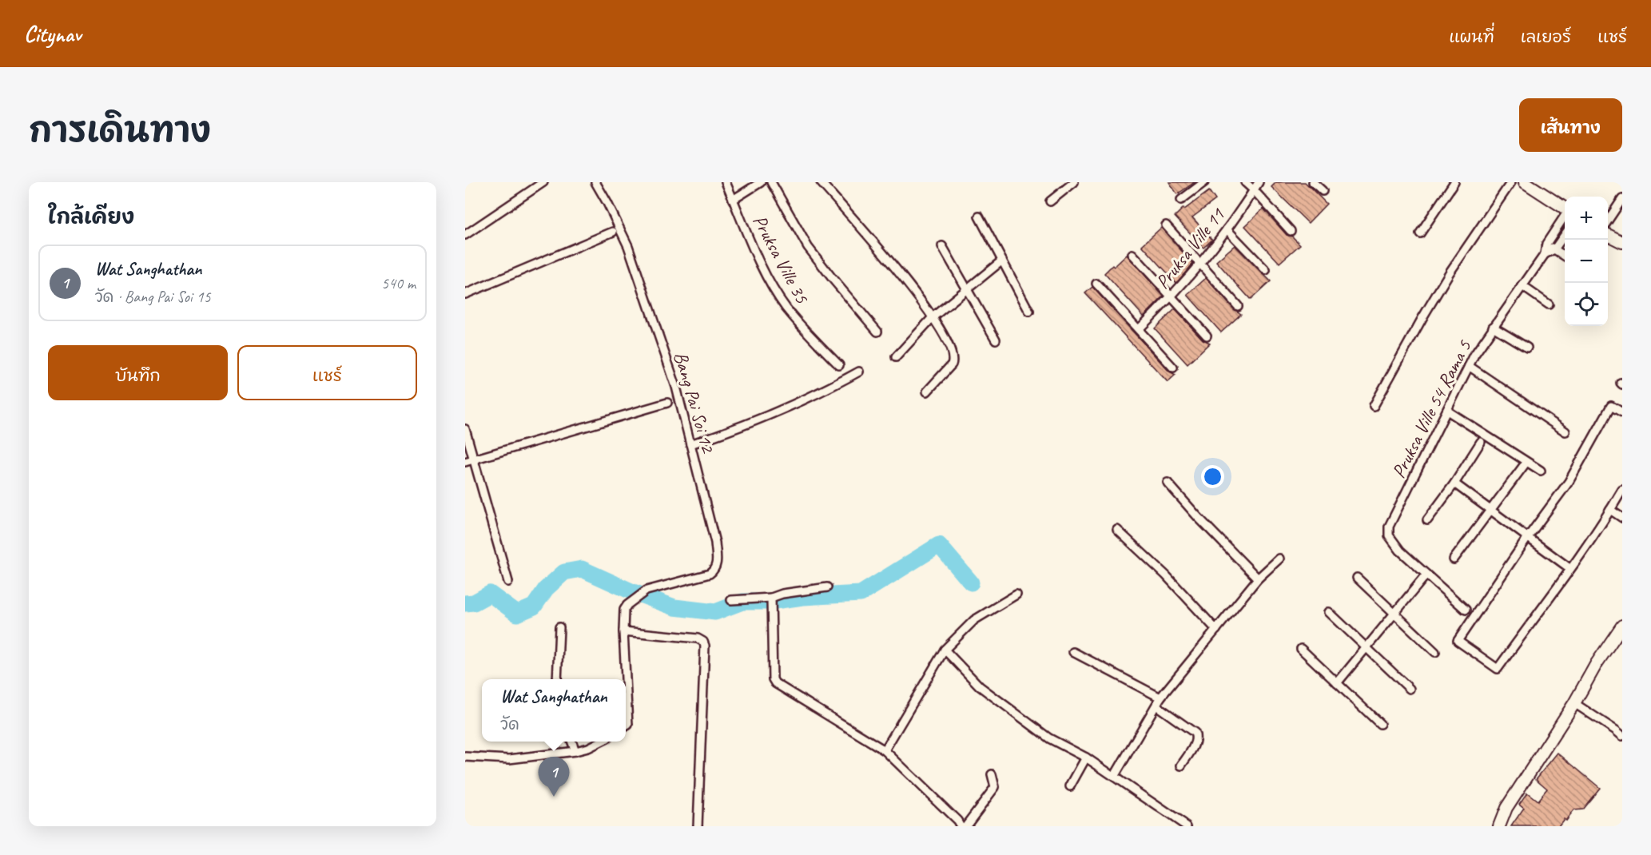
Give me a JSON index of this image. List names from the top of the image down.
{
  "streets": {
    "street": [
      "Pruksa Ville 11",
      "Pruksa Ville 35",
      "Bang Pai Soi 12",
      "Pruksa Ville 54 Rama 5"
    ]
  },
  "page": {
    "header": "Citynav",
    "nav": ["แผนที่", "เลเยอร์", "แชร์"],
    "title": "การเดินทาง",
    "buttons": [
      "เส้นทาง",
      ["บันทึก", "แชร์"]
    ],
    "heading": "ใกล้เคียง",
    "map_buttons": ["+", "−"],
    "list": [
      {
        "mark": "1",
        "name": "Wat Sanghathan",
        "note": "วัด · Bang Pai Soi 15",
        "value": "540 m"
      }
    ],
    "popup": ["Wat Sanghathan", "วัด"],
    "pins": "1"
  }
}
